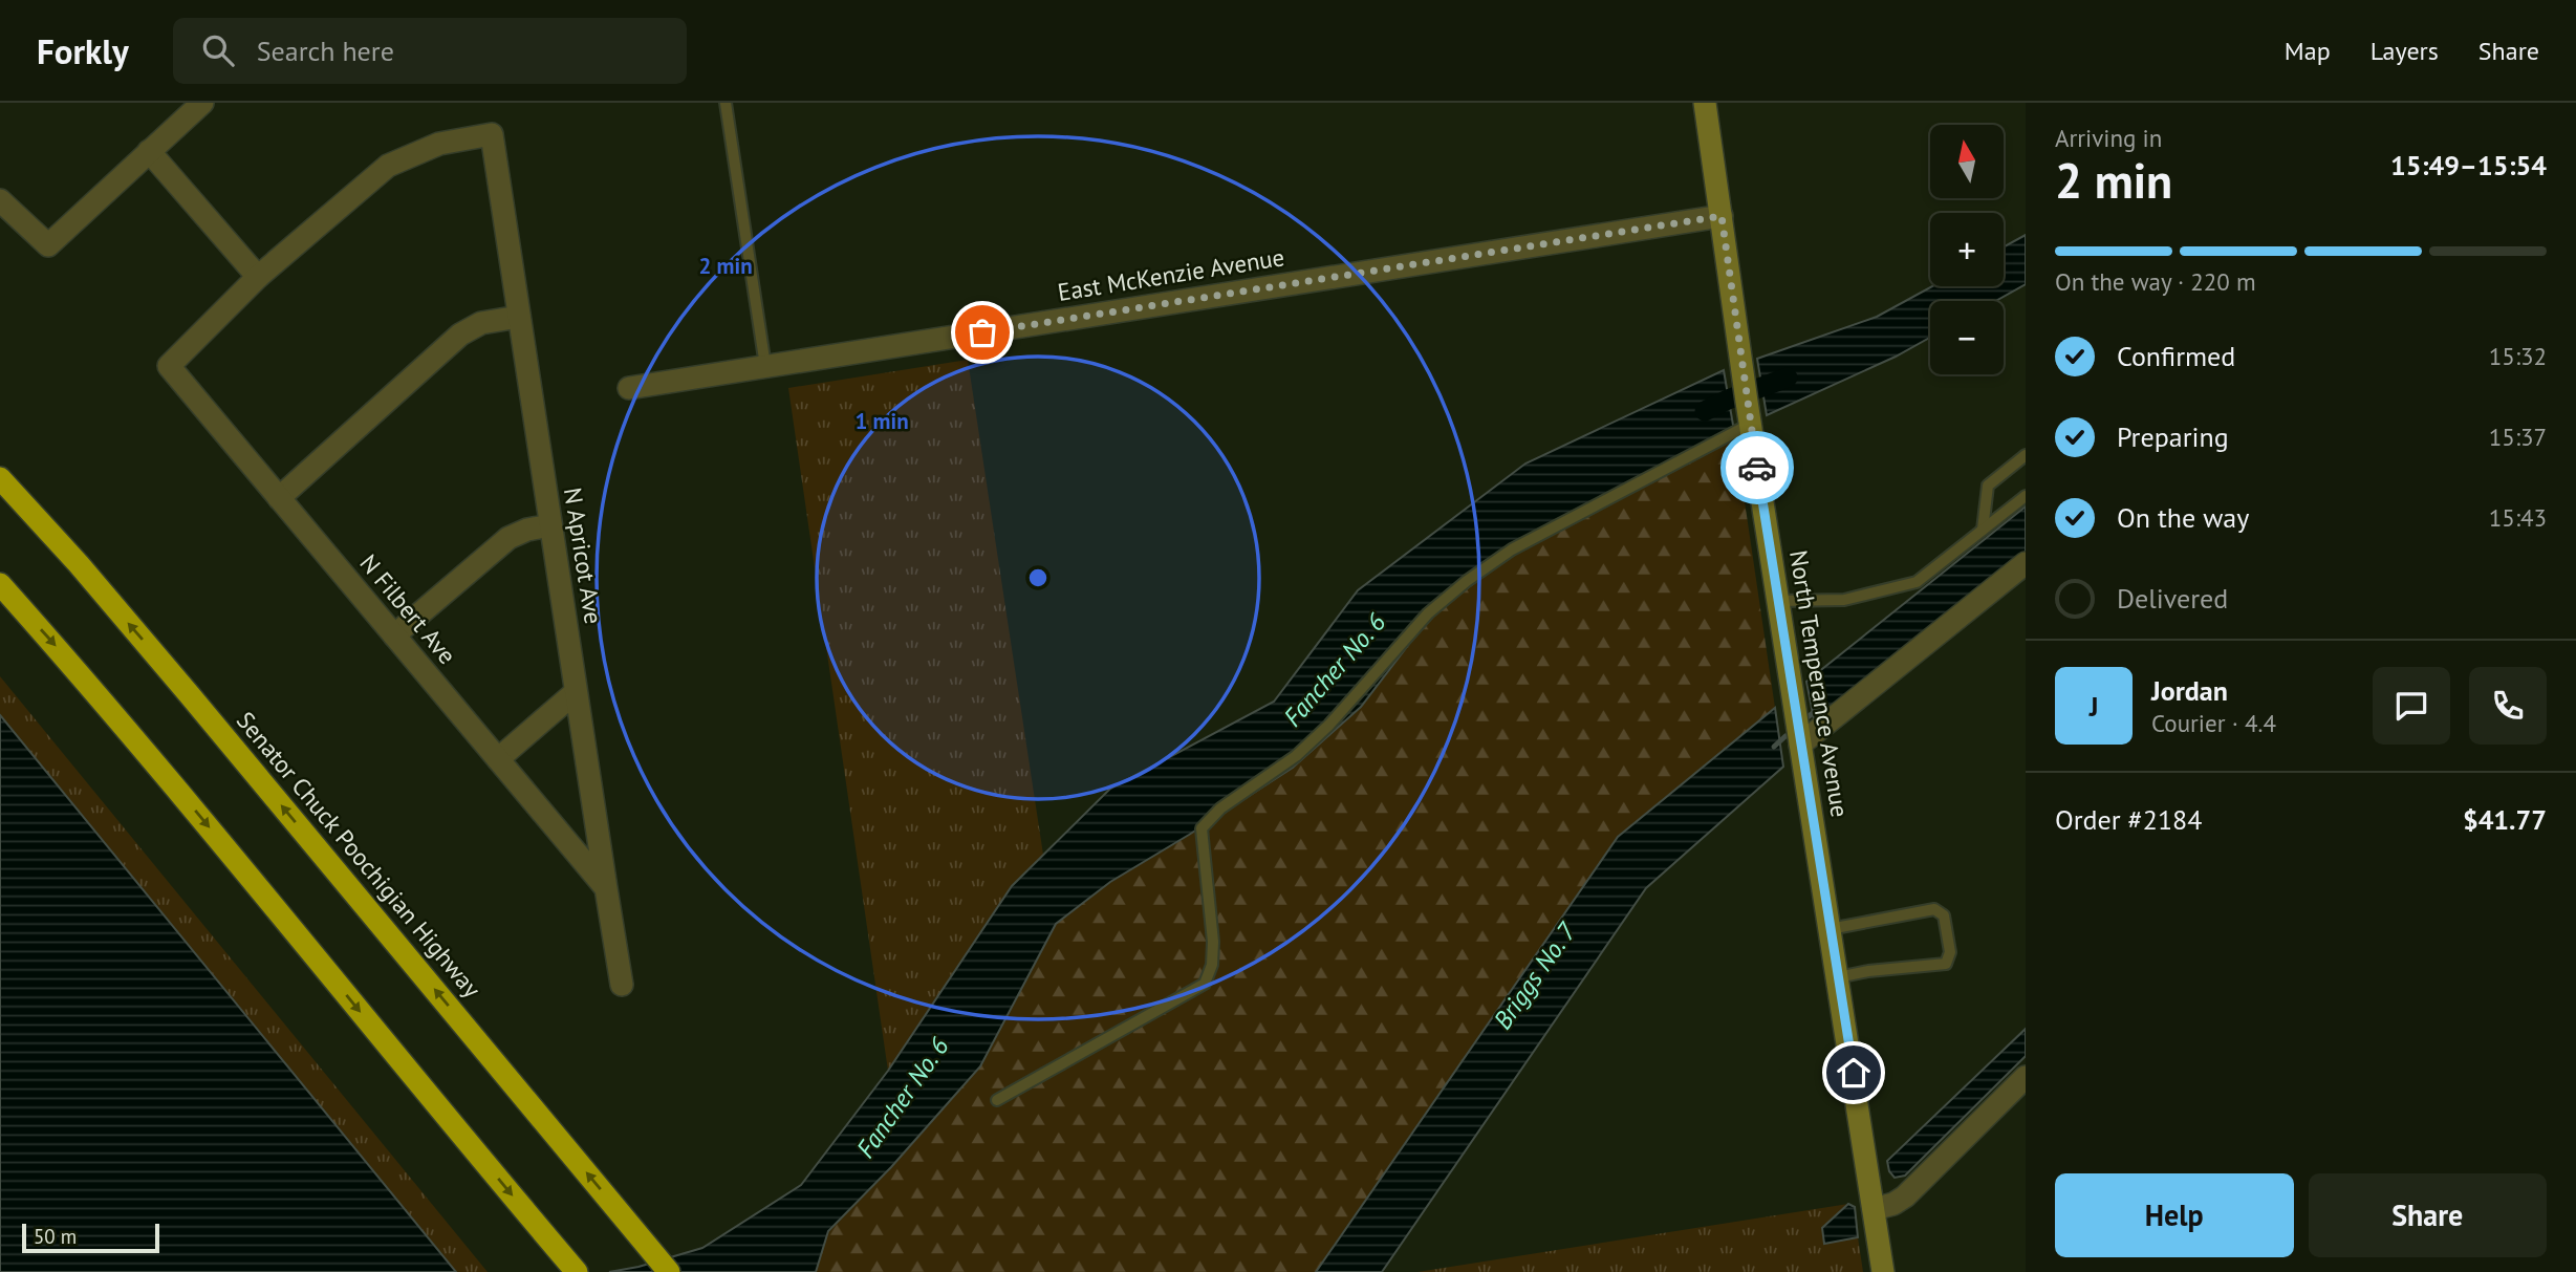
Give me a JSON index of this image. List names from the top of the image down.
{
  "streets": {
    "highway": ["Senator Chuck Poochigian Highway"],
    "main road": ["North Temperance Avenue"],
    "street": ["East McKenzie Avenue", "N Apricot Ave", "N Filbert Ave"]
  },
  "crossings": [
    ["East McKenzie Avenue", "North Temperance Avenue"],
    ["N Apricot Ave", "N Filbert Ave"]
  ],
  "water": ["Fancher No. 6", "Briggs No. 7"],
  "scale_bar": "50 m",
  "north": "top",
  "page": {
    "header": "Forkly",
    "search": "Search here",
    "nav": ["Map", "Layers", "Share"],
    "heading": ["2 min", "Arriving in", "15:49–15:54"],
    "panel": [
      "Jordan",
      "Courier · 4.4",
      "Order #2184",
      "$41.77"
    ],
    "map_buttons": ["+", "−"],
    "bar": "On the way · 220 m",
    "list": [
      ["Confirmed", "15:32"],
      ["Preparing", "15:37"],
      ["On the way", "15:43"],
      "Delivered"
    ],
    "round": "J",
    "buttons": ["Help", "Share"],
    "scale": "50 m"
  },
  "rings": ["2 min", "1 min"]
}
